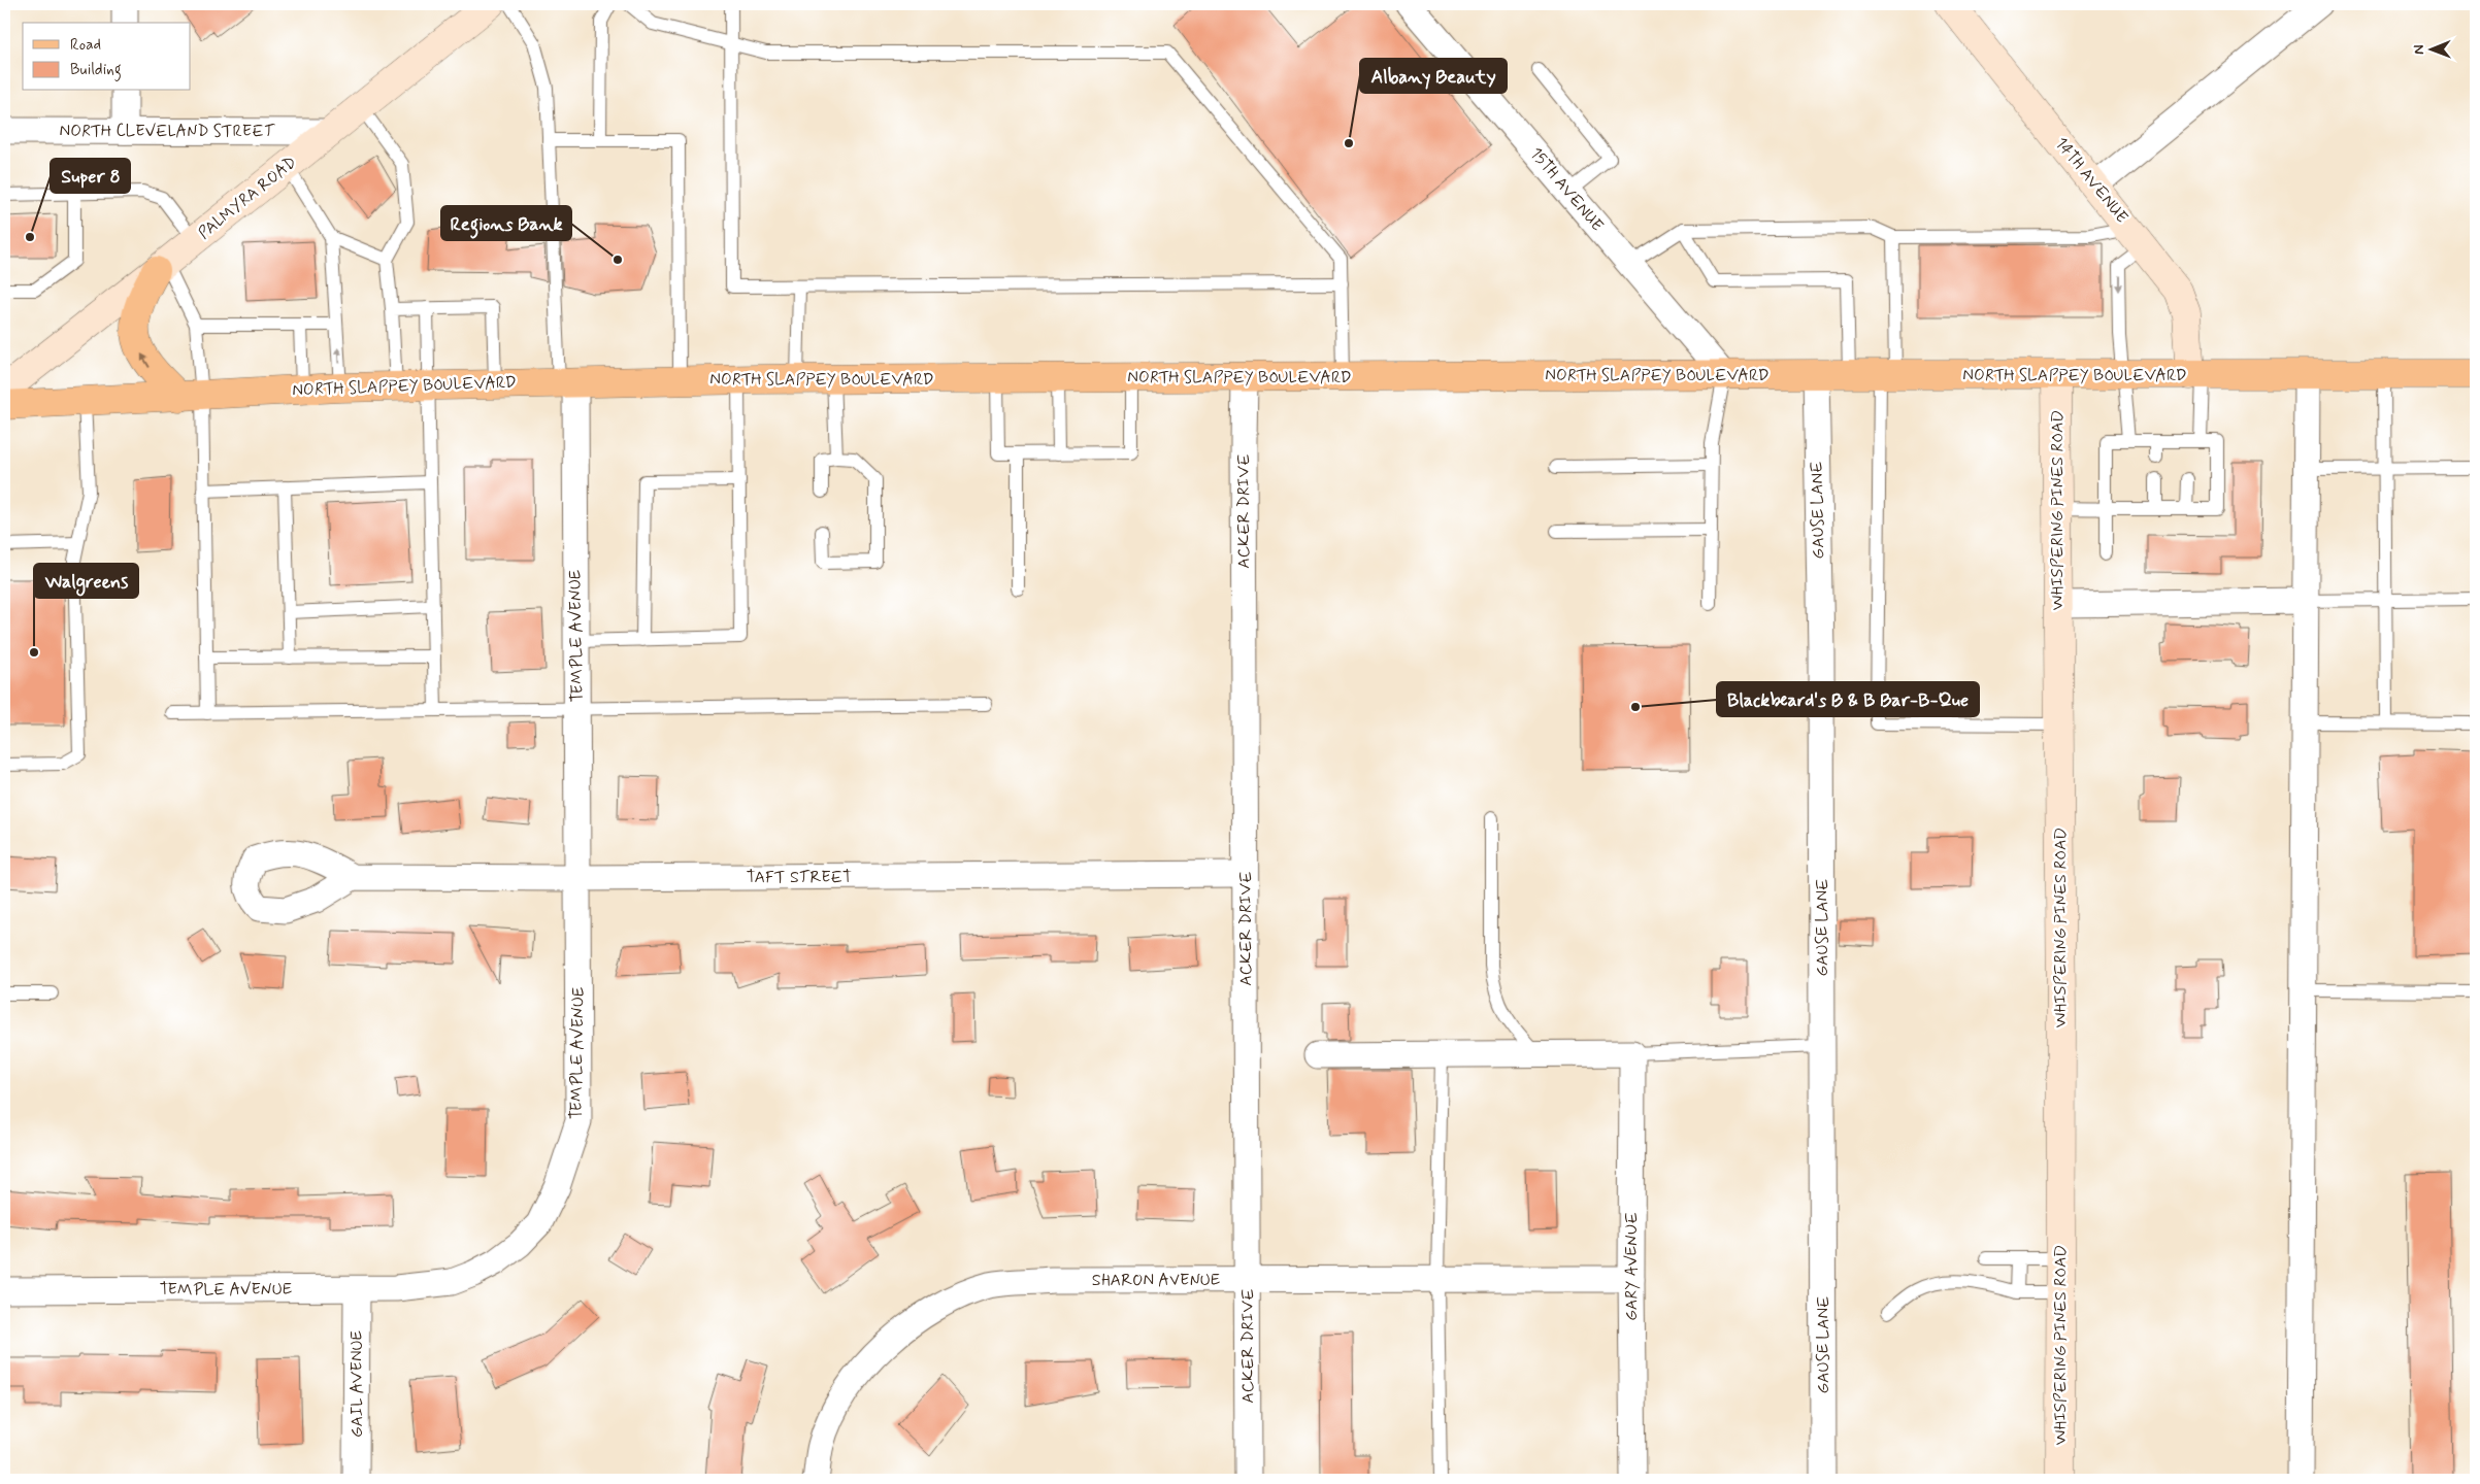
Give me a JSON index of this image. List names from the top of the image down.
{
  "streets": {
    "main road": ["NORTH SLAPPEY BOULEVARD"],
    "street": [
      "NORTH CLEVELAND STREET",
      "14TH AVENUE",
      "15TH AVENUE",
      "PALMYRA ROAD",
      "GAUSE LANE",
      "WHISPERING PINES ROAD",
      "ACKER DRIVE",
      "TEMPLE AVENUE",
      "TAFT STREET",
      "GARY AVENUE",
      "SHARON AVENUE",
      "GAIL AVENUE"
    ]
  },
  "crossings": [
    ["NORTH CLEVELAND STREET", "PALMYRA ROAD"],
    ["14TH AVENUE", "NORTH SLAPPEY BOULEVARD"],
    ["15TH AVENUE", "NORTH SLAPPEY BOULEVARD"],
    ["NORTH SLAPPEY BOULEVARD", "GAUSE LANE"],
    ["NORTH SLAPPEY BOULEVARD", "WHISPERING PINES ROAD"],
    ["NORTH SLAPPEY BOULEVARD", "ACKER DRIVE"],
    ["NORTH SLAPPEY BOULEVARD", "TEMPLE AVENUE"],
    ["ACKER DRIVE", "TAFT STREET"],
    ["ACKER DRIVE", "SHARON AVENUE"],
    ["TEMPLE AVENUE", "TAFT STREET"],
    ["TEMPLE AVENUE", "GAIL AVENUE"],
    ["GARY AVENUE", "SHARON AVENUE"]
  ],
  "places": [
    "Albany Beauty",
    "Super 8",
    "Regions Bank",
    "Walgreens",
    "Blackbeard's B & B Bar-B-Que"
  ],
  "legend": ["Road", "Building"],
  "north": "left"
}
